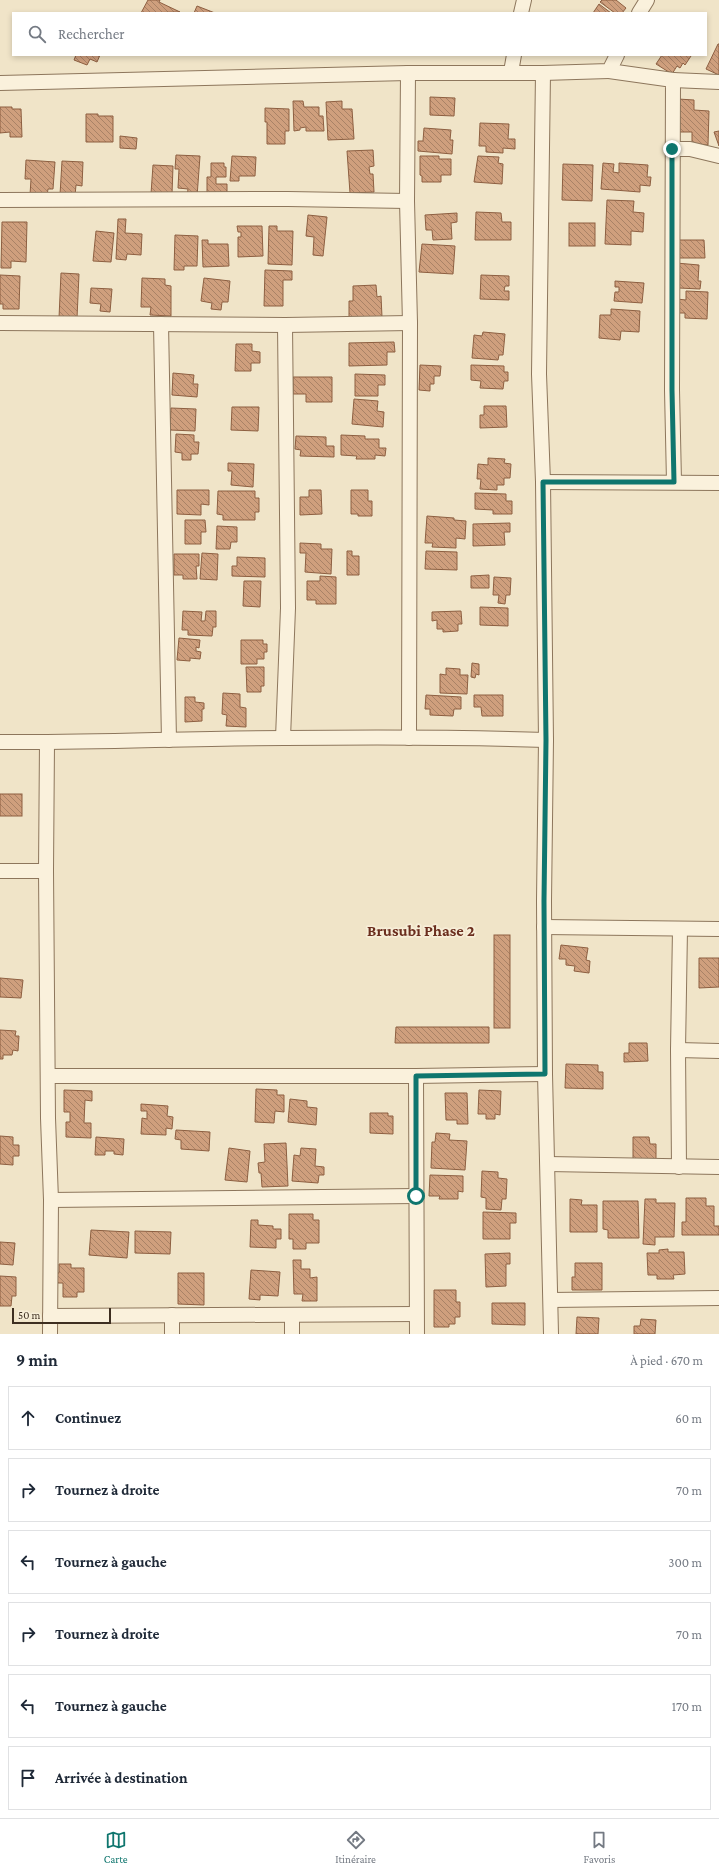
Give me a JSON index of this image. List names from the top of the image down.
{
  "districts": ["Brusubi Phase 2"],
  "scale_bar": "50 m",
  "page": {
    "search": "Rechercher",
    "scale": "50 m",
    "heading": ["9 min", "À pied · 670 m"],
    "list": [
      ["Continuez", "60 m"],
      ["Tournez à droite", "70 m"],
      ["Tournez à gauche", "300 m"],
      ["Tournez à droite", "70 m"],
      ["Tournez à gauche", "170 m"],
      "Arrivée à destination"
    ],
    "nav": ["Carte", "Itinéraire", "Favoris"]
  }
}
